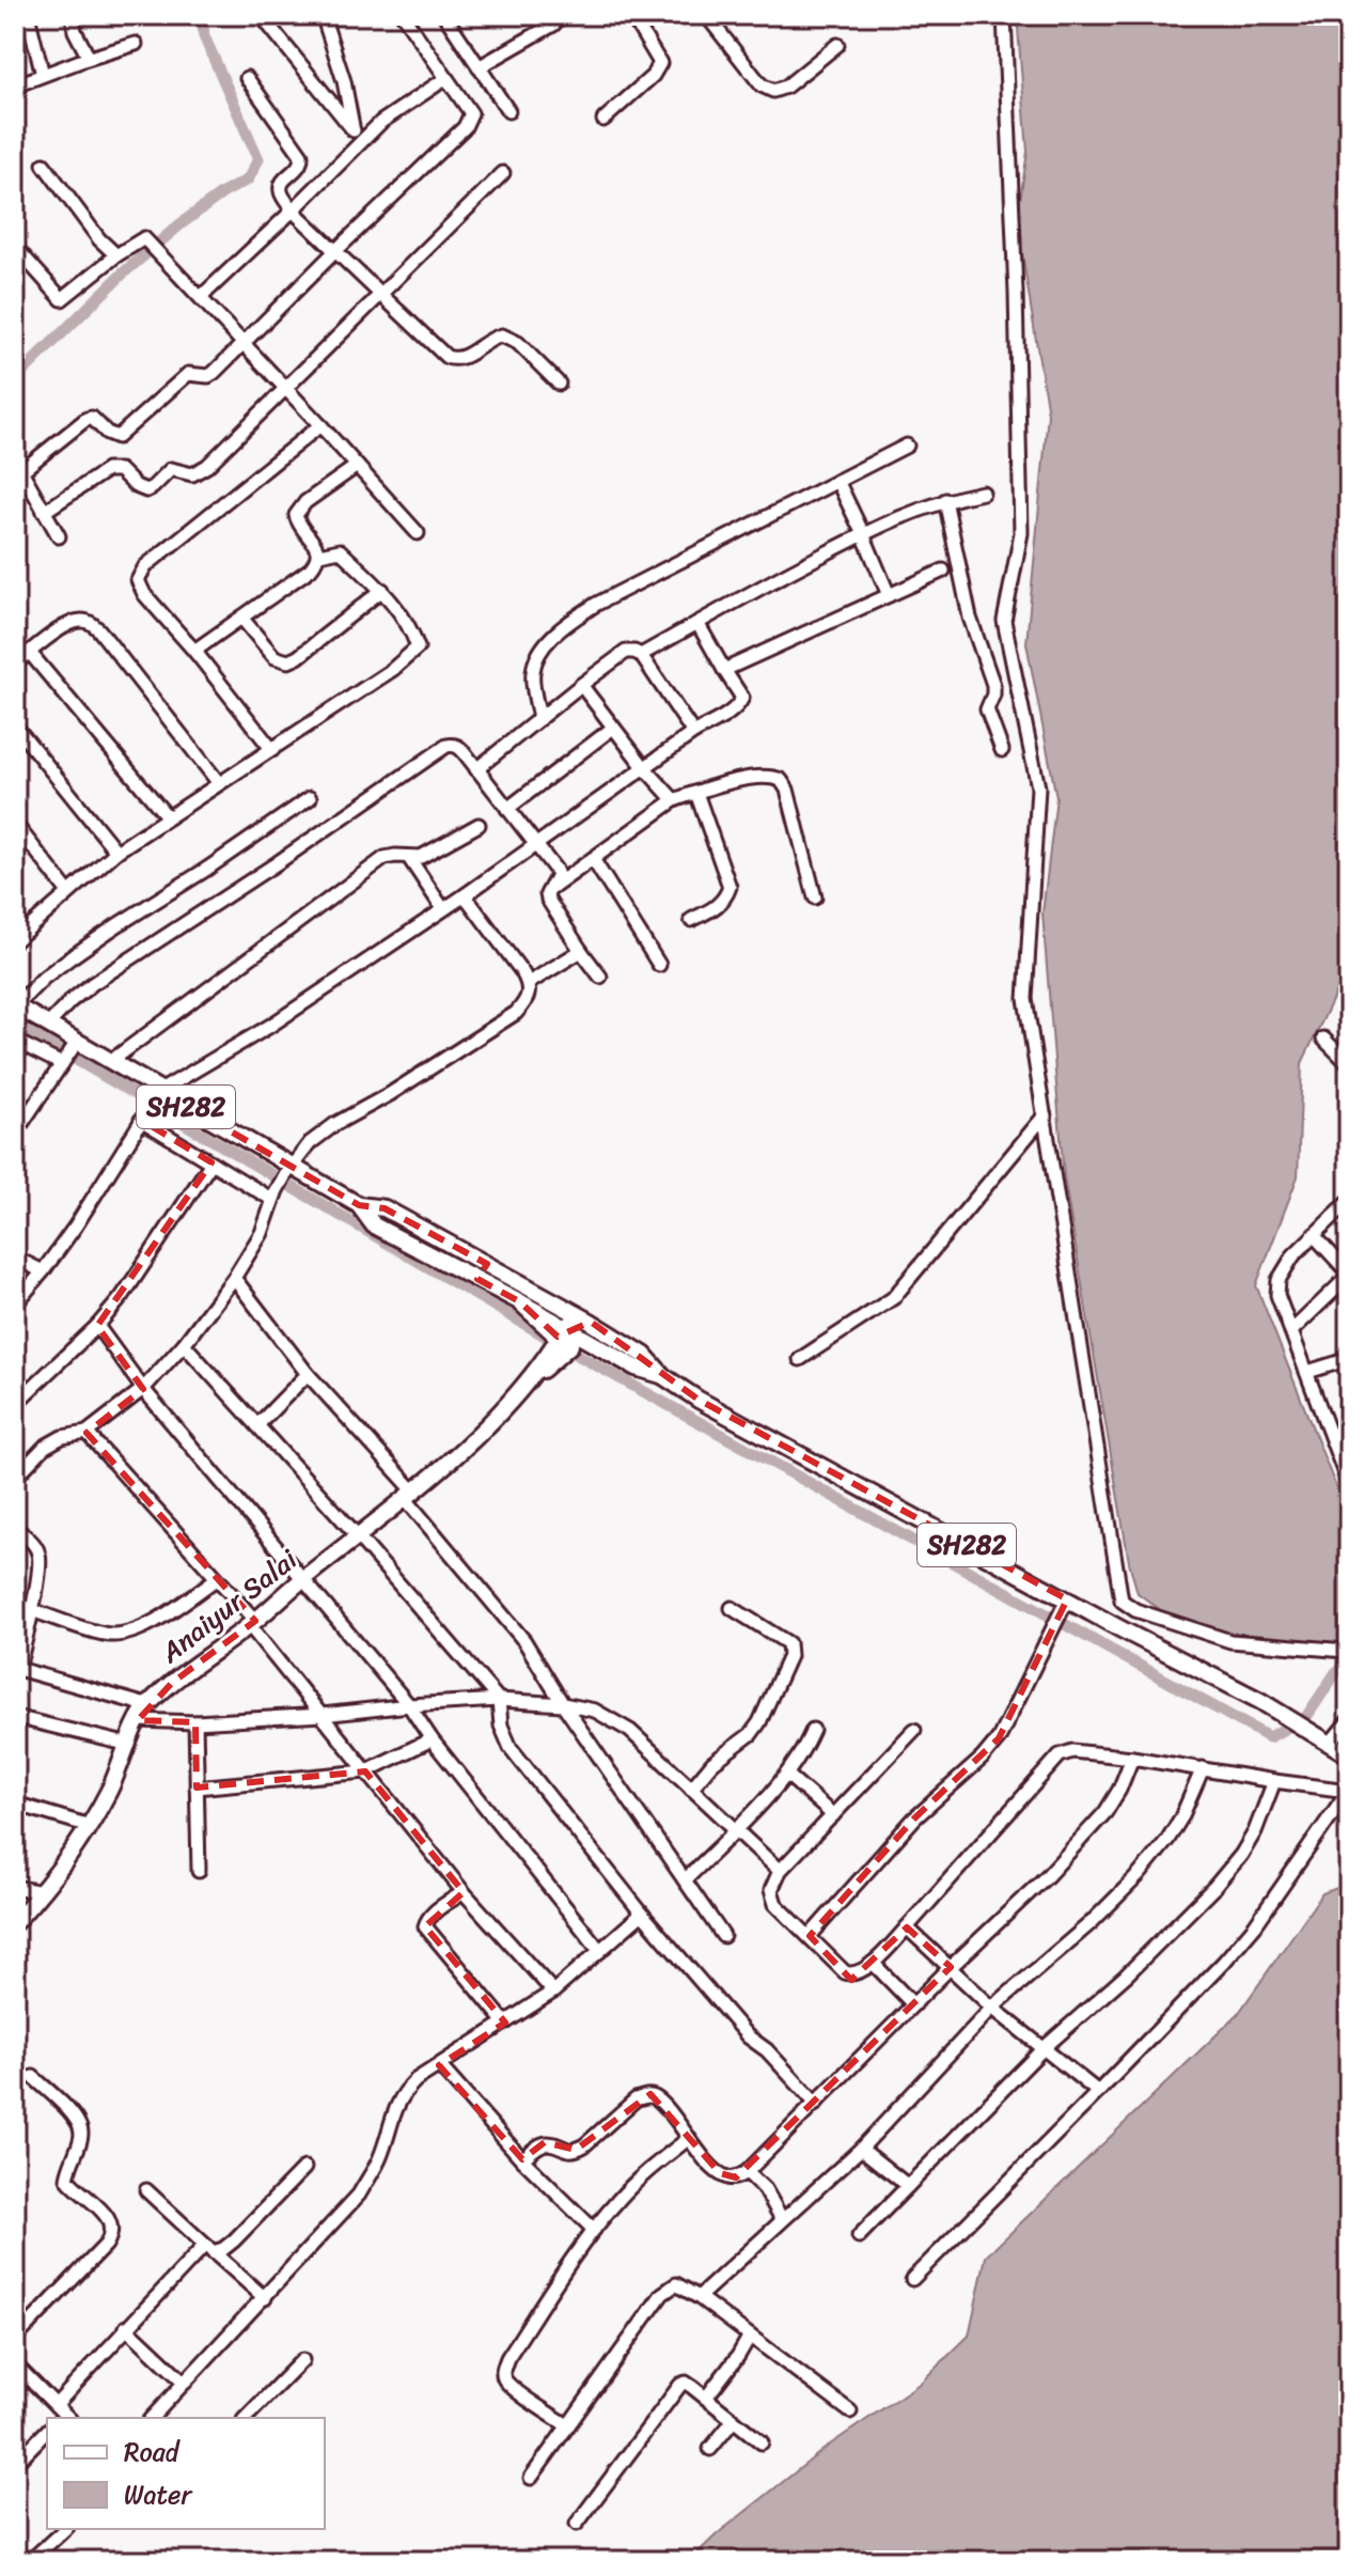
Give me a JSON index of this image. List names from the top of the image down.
{
  "streets": {
    "main road": ["SH282", "Anaiyur Salai"]
  },
  "crossings": [
    ["SH282", "Anaiyur Salai"]
  ],
  "legend": ["Road", "Water"]
}
